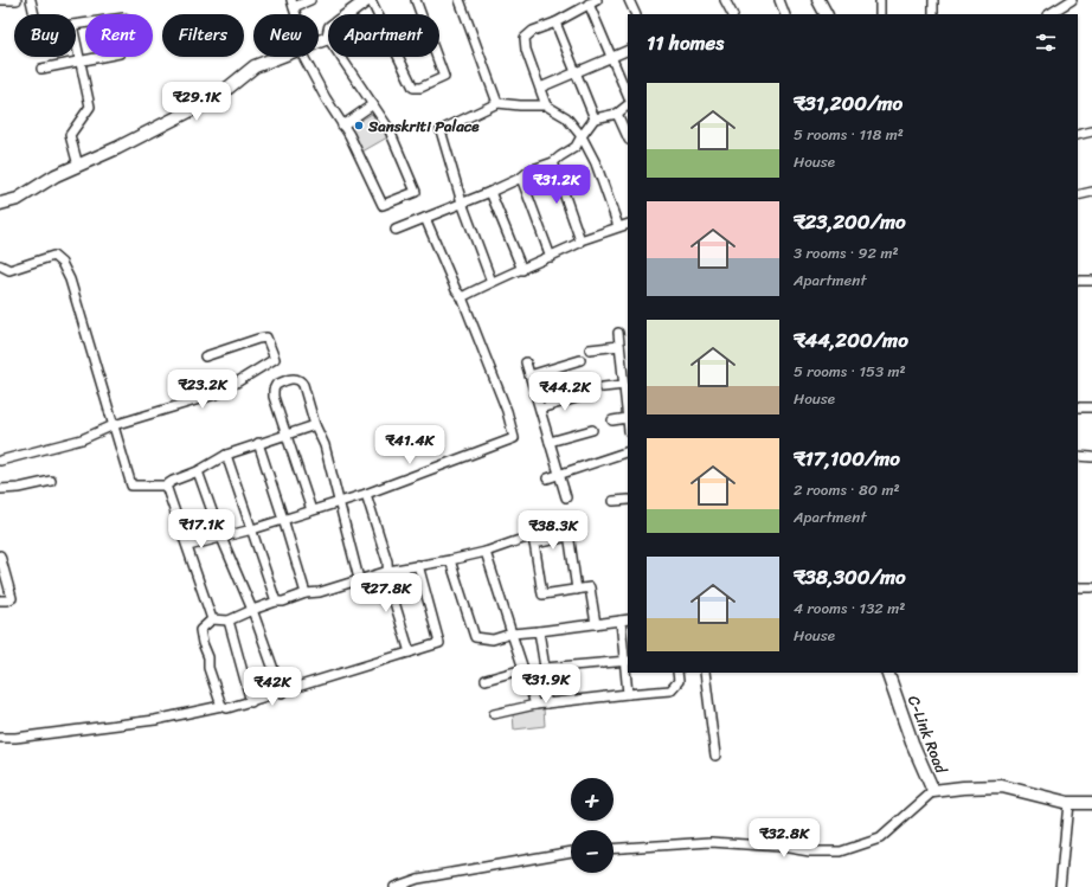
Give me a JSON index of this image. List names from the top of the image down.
{
  "streets": {
    "street": ["C-Link Road"]
  },
  "places": ["Sanskriti Palace"],
  "page": {
    "chip": [
      "Buy",
      "Rent",
      "Filters",
      "New",
      "Apartment"
    ],
    "heading": "11 homes",
    "list": [
      {
        "name": "₹31,200/mo",
        "note": "5 rooms · 118 m² · House"
      },
      {
        "name": "₹23,200/mo",
        "note": "3 rooms · 92 m² · Apartment"
      },
      {
        "name": "₹44,200/mo",
        "note": "5 rooms · 153 m² · House"
      },
      {
        "name": "₹17,100/mo",
        "note": "2 rooms · 80 m² · Apartment"
      },
      {
        "name": "₹38,300/mo",
        "note": "4 rooms · 132 m² · House"
      }
    ],
    "price": [
      "₹29.1K",
      "₹31.2K",
      "₹23.2K",
      "₹44.2K",
      "₹41.4K",
      "₹17.1K",
      "₹38.3K",
      "₹27.8K",
      "₹31.9K",
      "₹42K",
      "₹32.8K"
    ],
    "map_buttons": ["+", "−"]
  }
}
